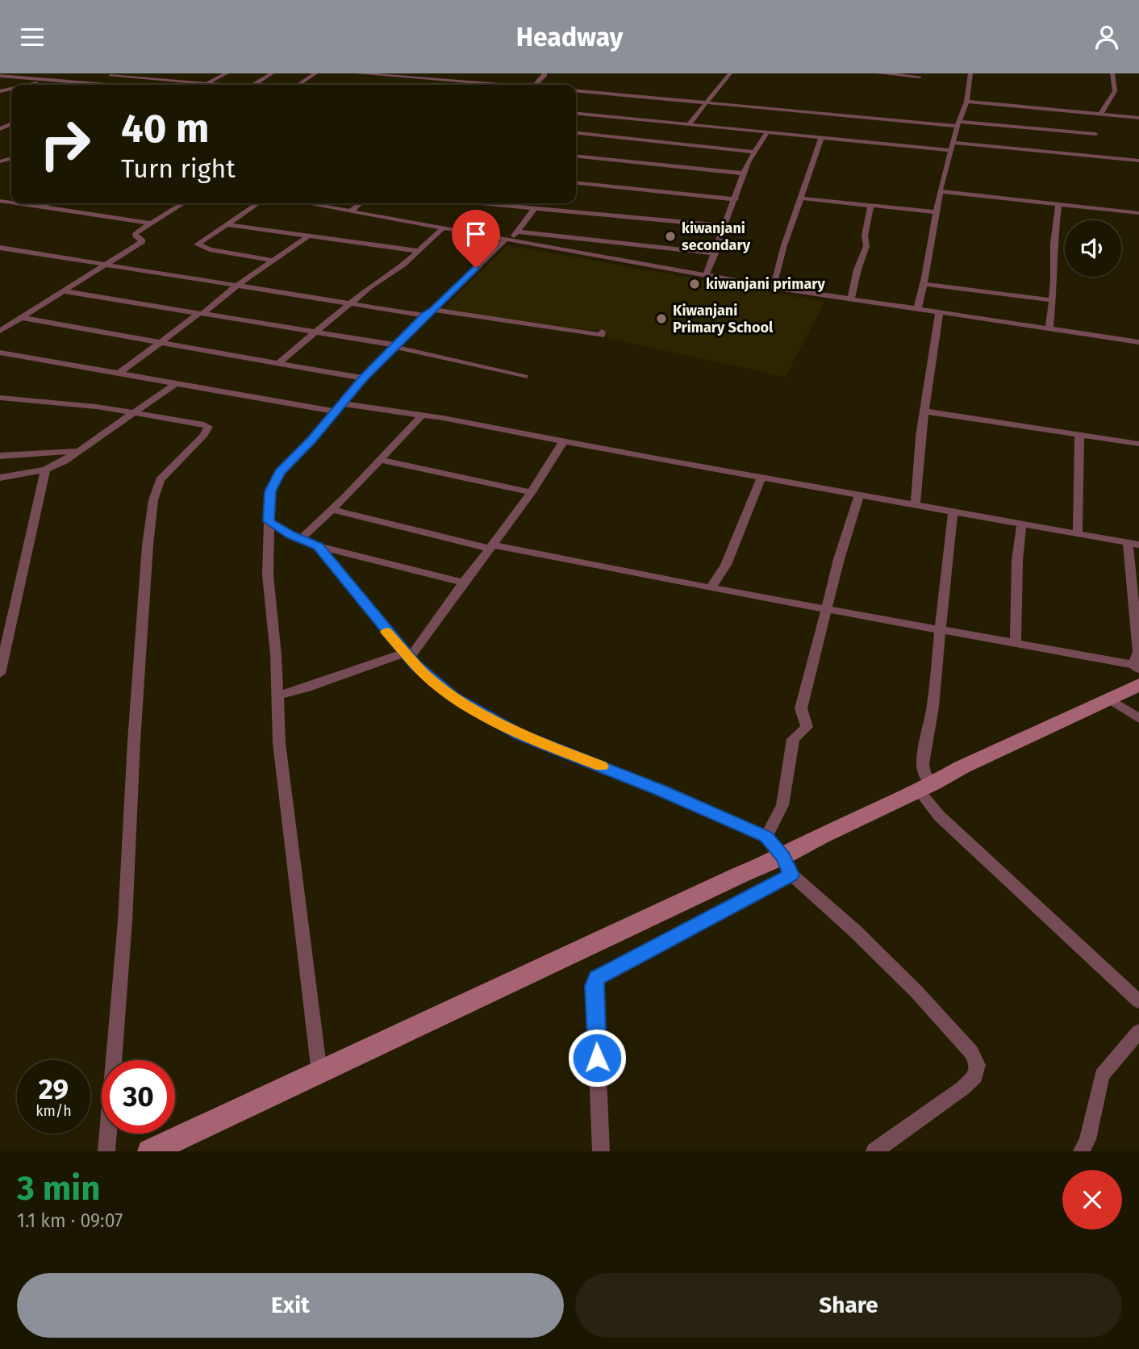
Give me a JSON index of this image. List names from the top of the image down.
{
  "places": ["kiwanjani secondary", "kiwanjani primary", "Kiwanjani Primary School"],
  "page": {
    "header": "Headway",
    "turn": ["40 m", "Turn right"],
    "speed": "29 km/h",
    "limit": "30",
    "heading": ["3 min", "1.1 km · 09:07"],
    "buttons": ["Exit", "Share"]
  }
}
